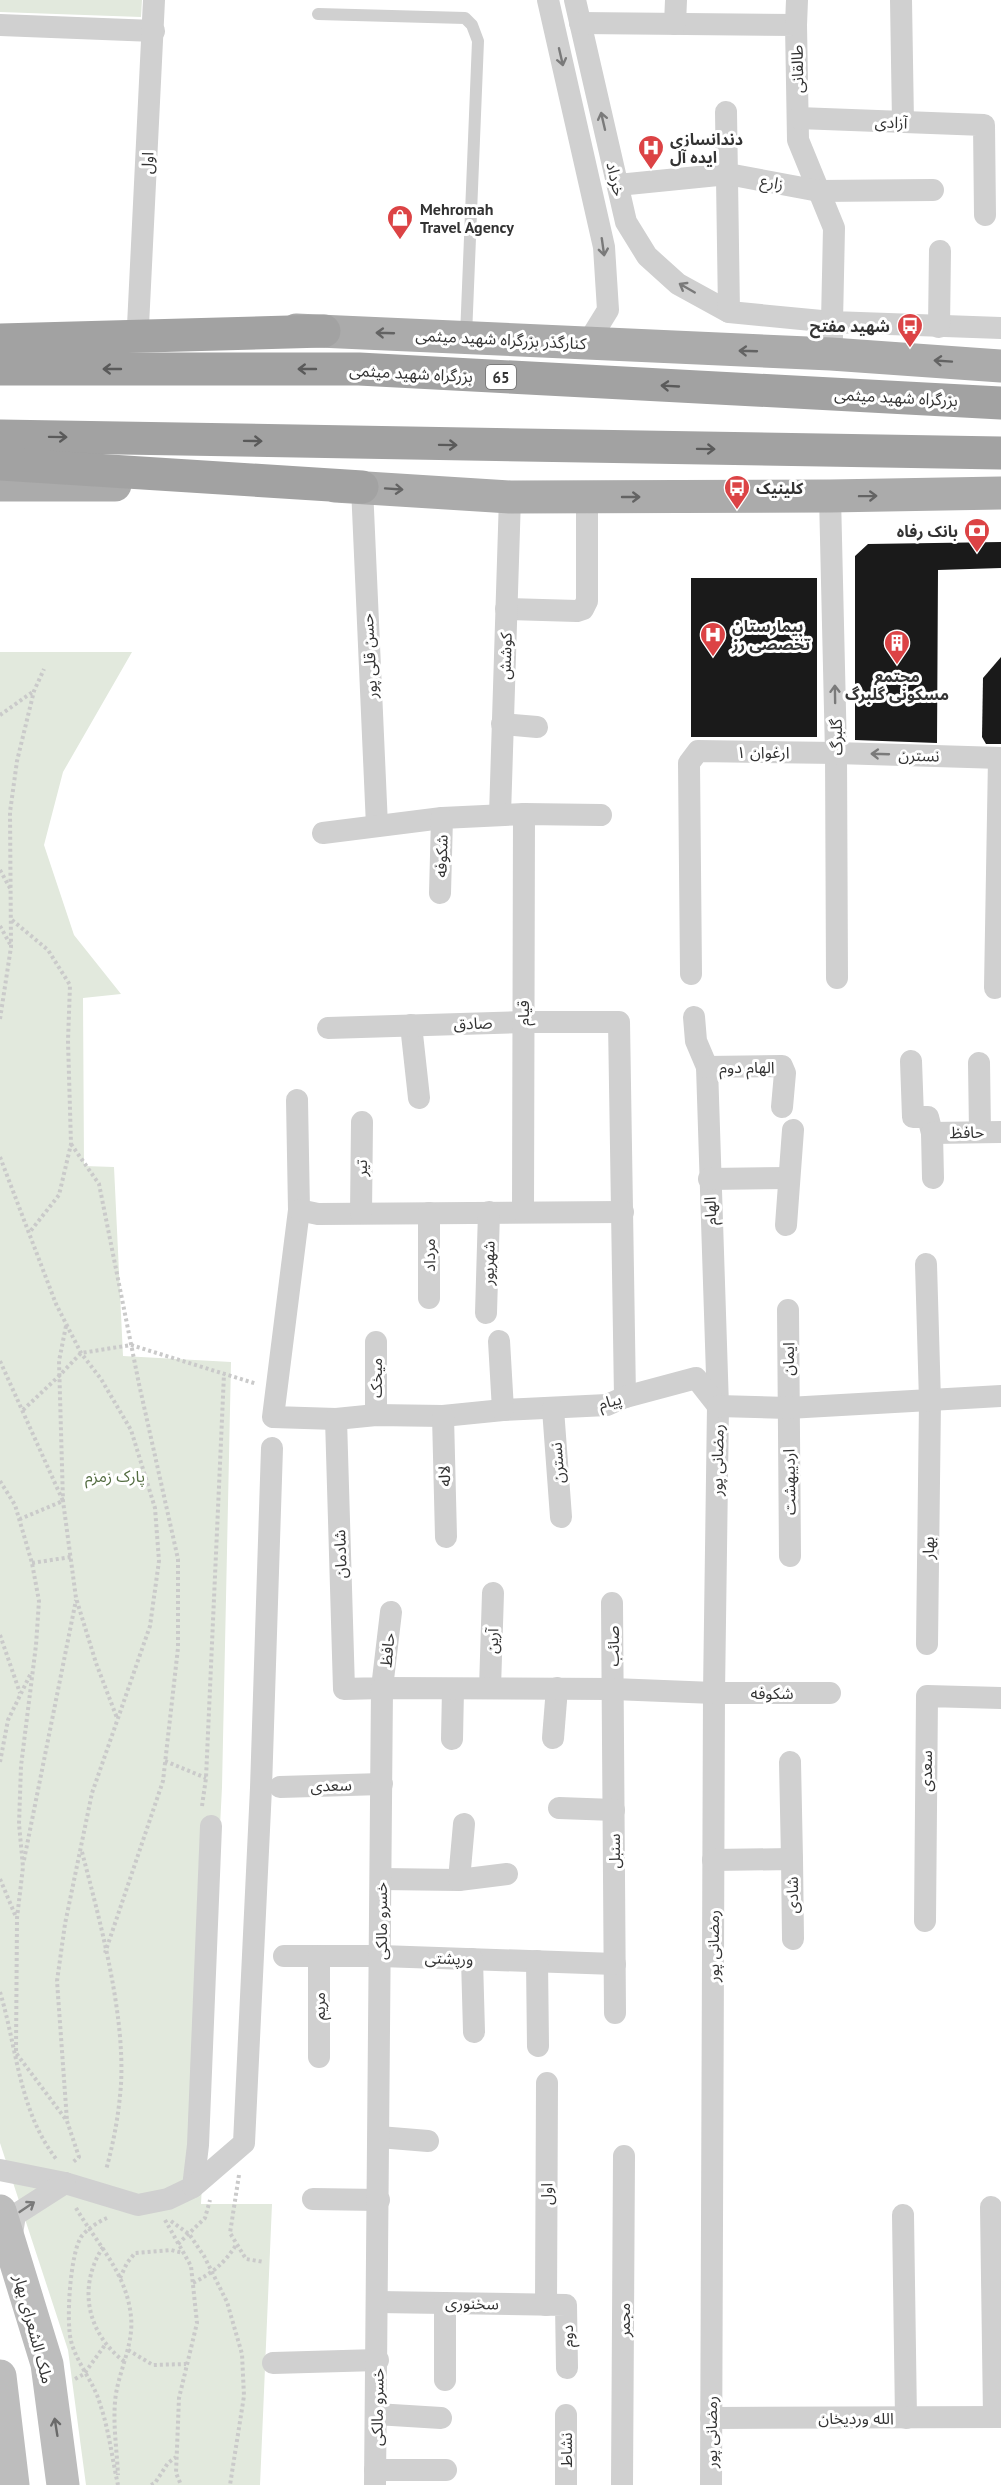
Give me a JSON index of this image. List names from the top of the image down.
{
  "streets": {
    "highway": ["بزرگراه شهید میثمی", "65"],
    "main road": ["کنارگذر بزرگراه شهید میثمی", "ملک الشعرای بهار"],
    "street": [
      "طالقانی",
      "آزادی",
      "اول",
      "خرداد",
      "زارع",
      "حسن قلی پور",
      "کوشش",
      "گلبرگ",
      "ارغوان ۱",
      "نسترن",
      "شکوفه",
      "قیام",
      "صادق",
      "الهام دوم",
      "حافظ",
      "تیر",
      "الهام",
      "مرداد",
      "شهریور",
      "ایمان",
      "میخک",
      "پیام",
      "رمضانی پور",
      "لاله",
      "اردیبهشت",
      "بهار",
      "شادمان",
      "آرین",
      "صائب",
      "سعدی",
      "سنبل",
      "شادی",
      "خسرو مالکی",
      "ورپشتی",
      "مریم",
      "سخنوری",
      "مجمر",
      "دوم",
      "الله وردیخان",
      "نشاط"
    ]
  },
  "crossings": [
    ["طالقانی", "آزادی"],
    ["طالقانی", "خرداد"],
    ["طالقانی", "زارع"],
    ["طالقانی", "کنارگذر بزرگراه شهید میثمی"],
    ["اول", "کنارگذر بزرگراه شهید میثمی"],
    ["اول", "سخنوری"],
    ["اول", "دوم"],
    ["خرداد", "زارع"],
    ["خرداد", "کنارگذر بزرگراه شهید میثمی"],
    ["گلبرگ", "ارغوان ۱"],
    ["گلبرگ", "نسترن"],
    ["ارغوان ۱", "نسترن"],
    ["نسترن", "پیام"],
    ["شکوفه", "رمضانی پور"],
    ["قیام", "صادق"],
    ["الهام دوم", "الهام"],
    ["حافظ", "شادمان"],
    ["حافظ", "خسرو مالکی"],
    ["الهام", "پیام"],
    ["الهام", "رمضانی پور"],
    ["ایمان", "اردیبهشت"],
    ["میخک", "پیام"],
    ["پیام", "رمضانی پور"],
    ["پیام", "لاله"],
    ["پیام", "شادمان"],
    ["رمضانی پور", "شادی"],
    ["رمضانی پور", "الله وردیخان"],
    ["شادمان", "خسرو مالکی"],
    ["صائب", "سنبل"],
    ["سعدی", "خسرو مالکی"],
    ["سنبل", "ورپشتی"],
    ["خسرو مالکی", "ورپشتی"],
    ["خسرو مالکی", "سخنوری"],
    ["ورپشتی", "مریم"],
    ["سخنوری", "دوم"]
  ],
  "one_way": ["گلبرگ", "نسترن"],
  "parks": ["پارک زمزم"],
  "places": {
    "hospital": ["دندانسازی ایده آل", "بیمارستان تخصصی رز"],
    "shop": ["Mehromah Travel Agency"],
    "bus stop": ["شهید مفتح", "کلینیک"],
    "bank": ["بانک رفاه"],
    "building": ["مجتمع مسکونی گلبرگ"]
  }
}
